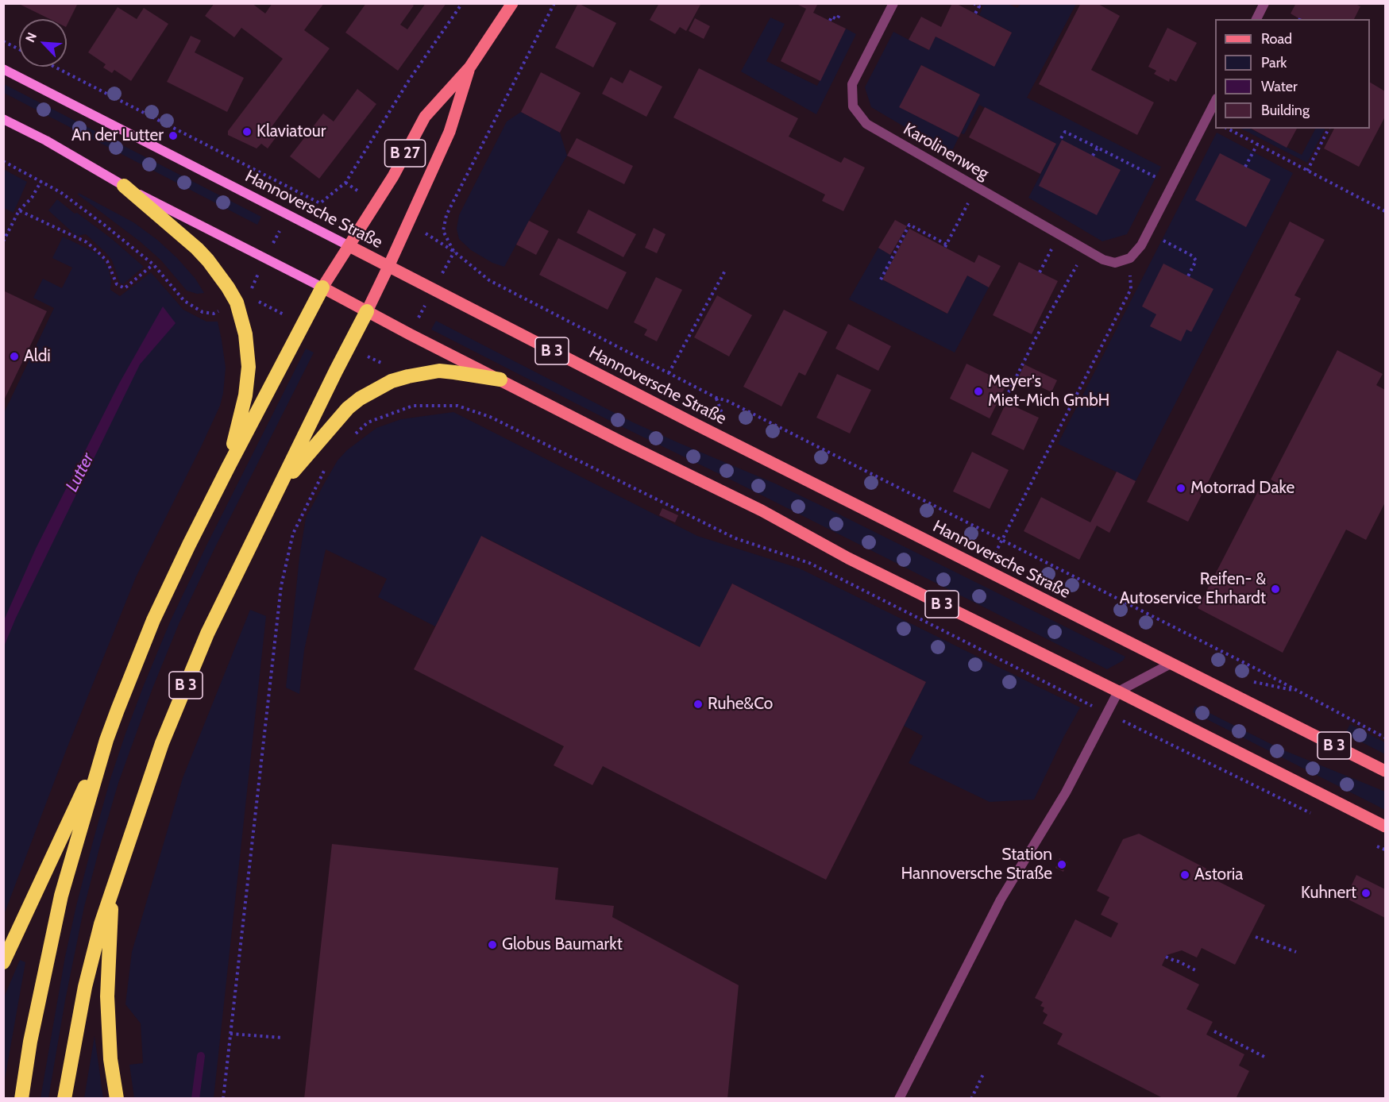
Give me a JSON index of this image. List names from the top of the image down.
{
  "streets": {
    "highway": ["B 27", "B 3"],
    "main road": ["Hannoversche Straße"],
    "street": ["Karolinenweg"]
  },
  "crossings": [
    ["B 27", "Hannoversche Straße"],
    ["B 27", "B 3"]
  ],
  "water": ["Lutter"],
  "places": [
    "Klaviatour",
    "An der Lutter",
    "Aldi",
    "Meyer's Miet-Mich GmbH",
    "Motorrad Dake",
    "Reifen- & Autoservice Ehrhardt",
    "Ruhe&Co",
    "Station Hannoversche Straße",
    "Astoria",
    "Kuhnert",
    "Globus Baumarkt"
  ],
  "legend": [
    "Road",
    "Park",
    "Water",
    "Building"
  ],
  "north": "top left"
}
